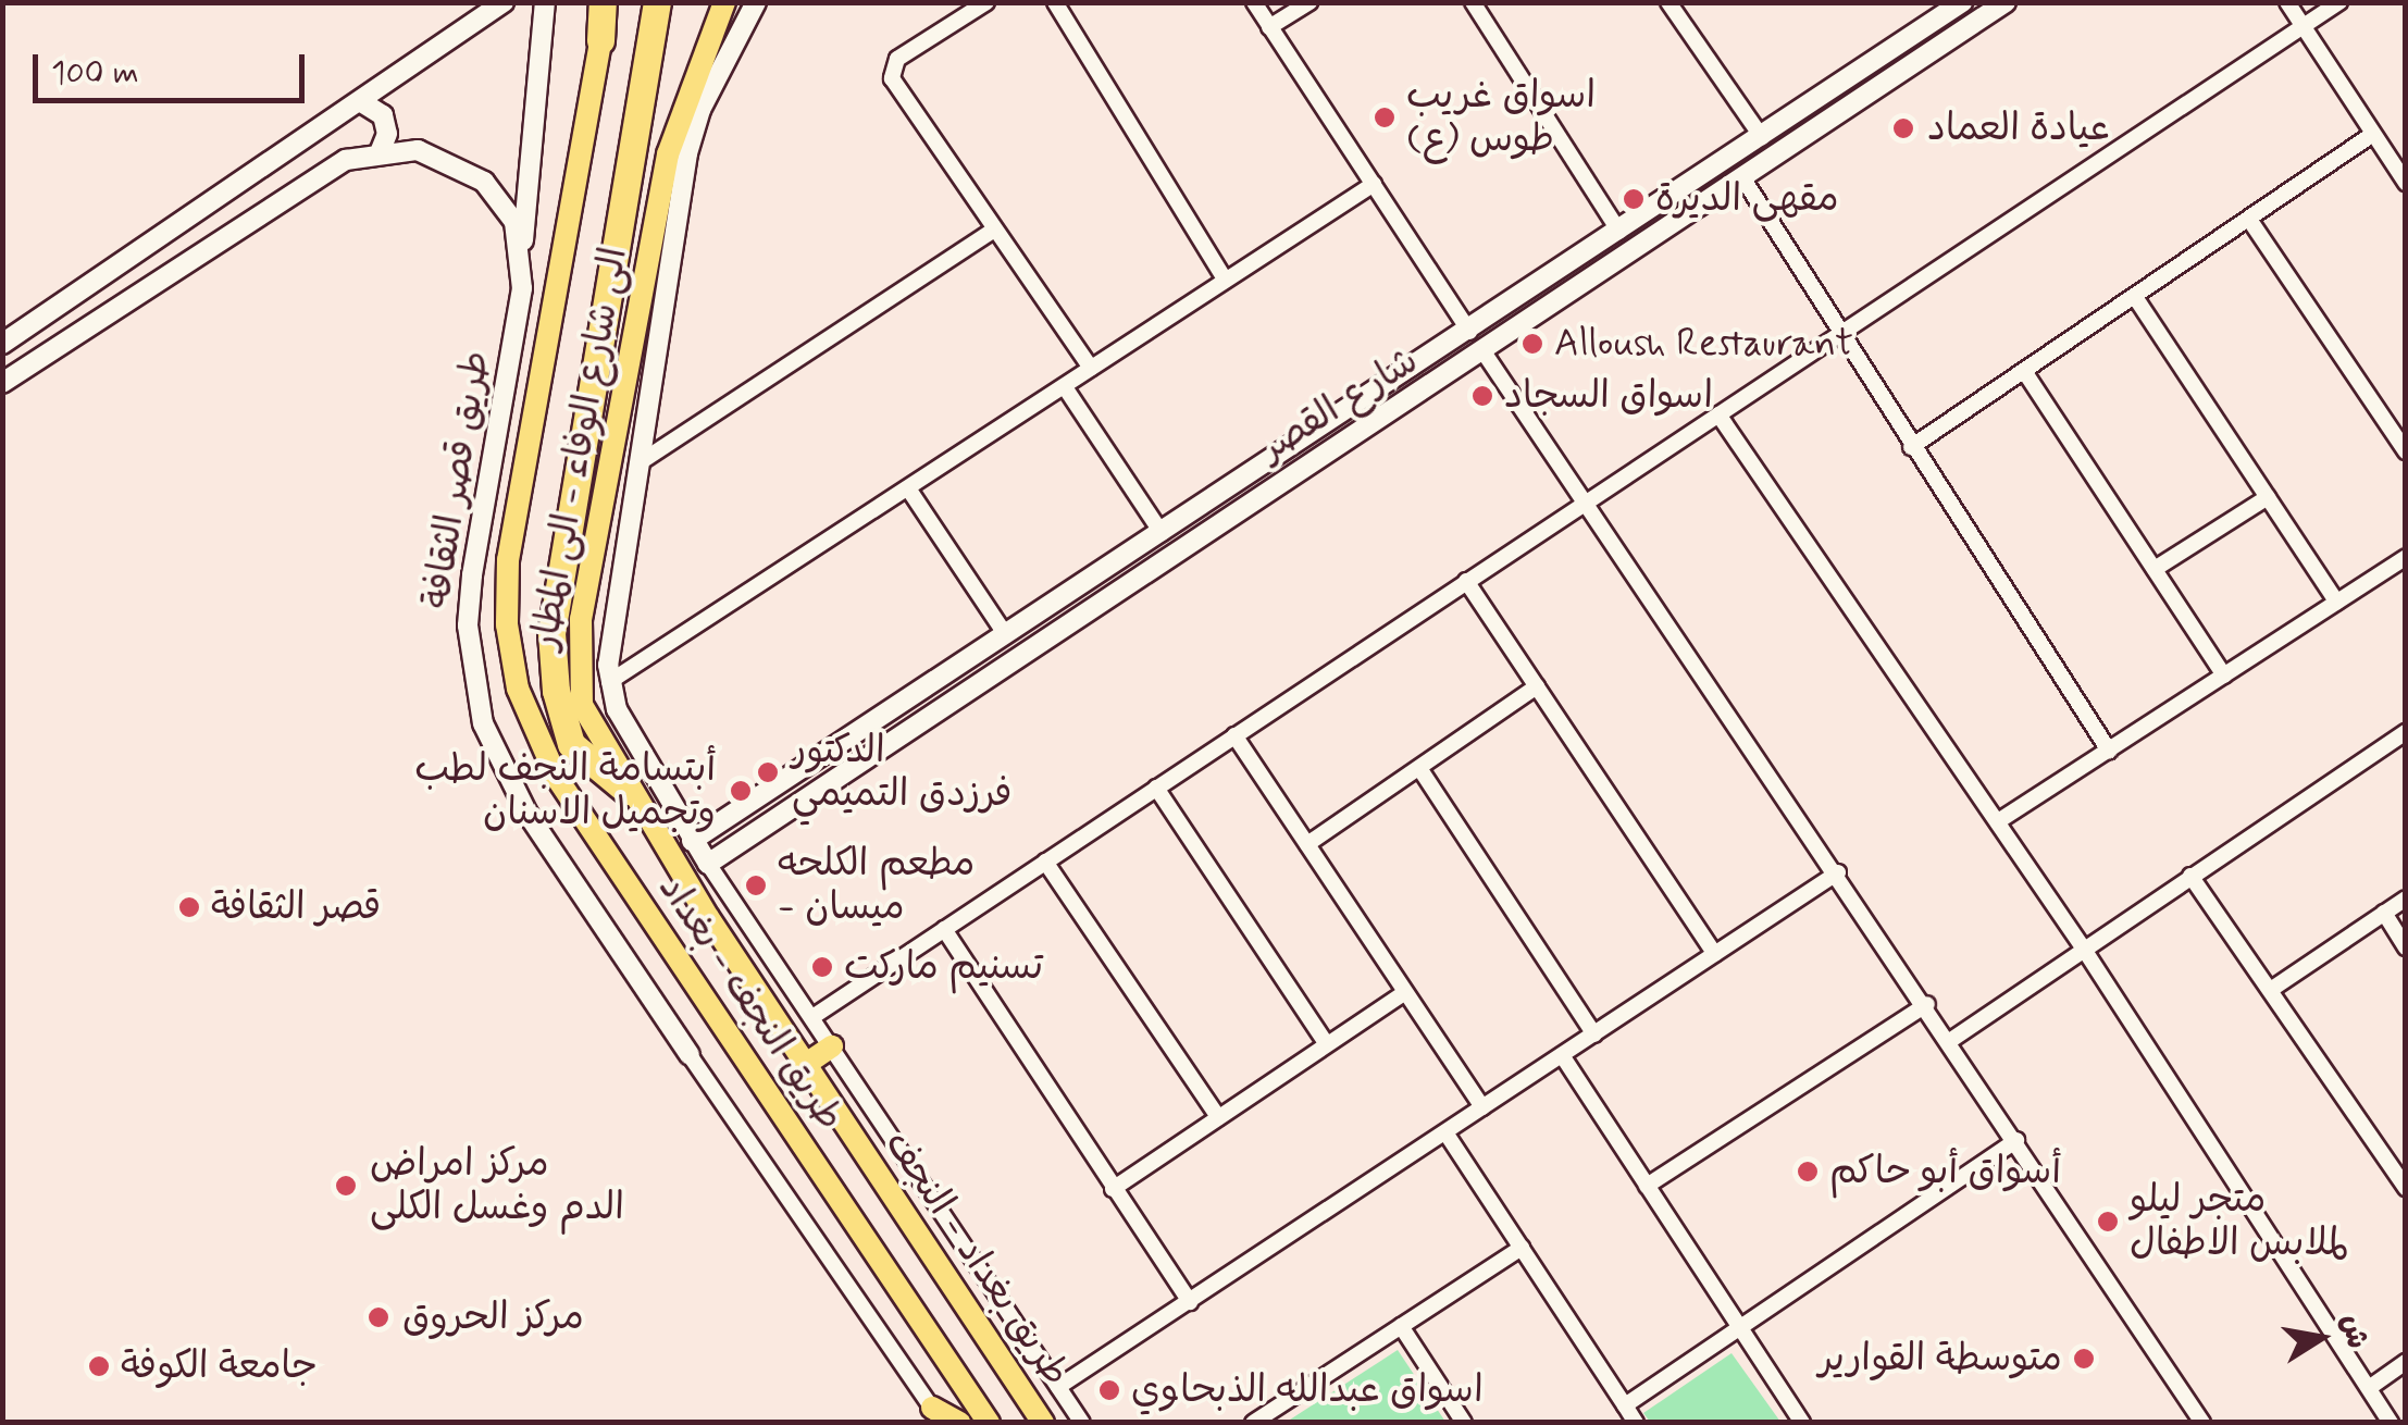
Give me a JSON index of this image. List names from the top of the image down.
{
  "streets": {
    "main road": ["الى شارع الوفاء - الى المطار", "طريق النجف - بغداد", "طريق بغداد - النجف"],
    "street": ["شارع القصر", "طريق قصر الثقافة"]
  },
  "crossings": [
    ["الى شارع الوفاء - الى المطار", "طريق بغداد - النجف"]
  ],
  "places": [
    "اسواق غريب طوس (ع)",
    "عيادة العماد",
    "مقهى الديرة",
    "Alloush Restaurant",
    "اسواق السجاد",
    "الدكتور فرزدق التميمي",
    "أبتسامة النجف لطب وتجميل الاسنان",
    "مطعم الكلحه - ميسان",
    "قصر الثقافة",
    "تسنيم ماركت",
    "أسواق أبو حاكم",
    "مركز امراض الدم وغسل الكلى",
    "متجر ليلو لملابس الاطفال",
    "مركز الحروق",
    "متوسطة القوارير",
    "جامعة الكوفة",
    "اسواق عبدالله الذبحاوي"
  ],
  "scale_bar": "100 m",
  "north": "right"
}
